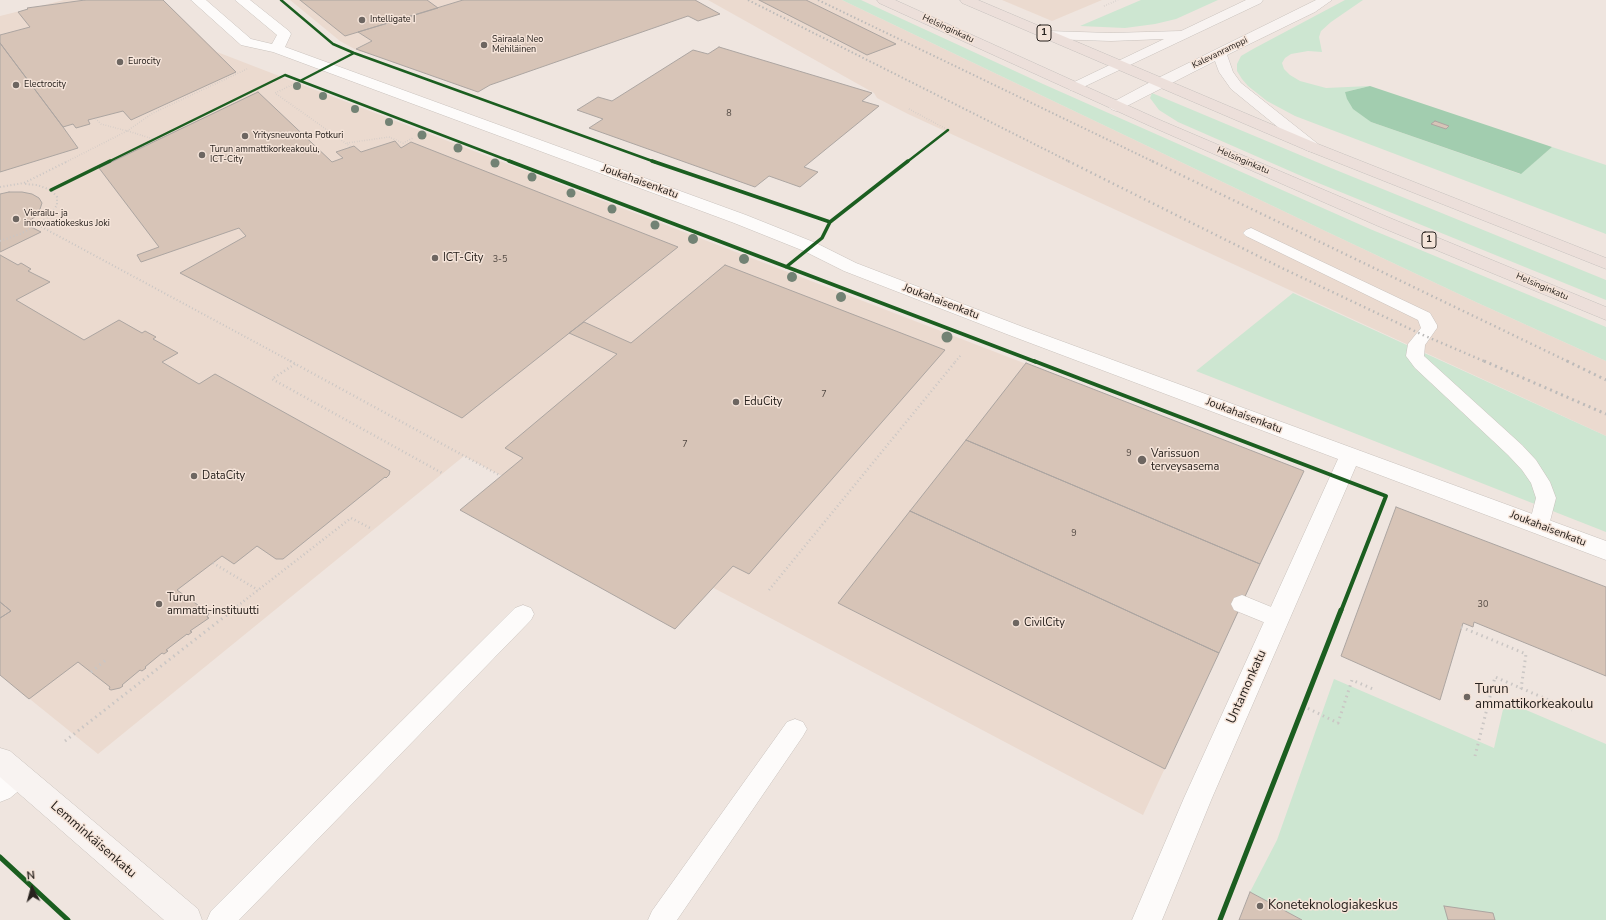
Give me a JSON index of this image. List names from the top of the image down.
{
  "streets": {
    "highway": ["Helsinginkatu", "1"],
    "main road": ["Kalevanramppi", "Lemminkäisenkatu"],
    "street": ["Joukahaisenkatu", "Untamonkatu"]
  },
  "crossings": [
    ["Helsinginkatu", "Kalevanramppi"],
    ["1", "Kalevanramppi"],
    ["Joukahaisenkatu", "Untamonkatu"]
  ],
  "places": [
    "Intelligate I",
    "Sairaala Neo Mehiläinen",
    "Eurocity",
    "Electrocity",
    "Yritysneuvonta Potkuri",
    "Turun ammattikorkeakoulu, ICT-City",
    "Vierailu- ja innovaatiokeskus Joki",
    "ICT-City",
    "EduCity",
    "Varissuon terveysasema",
    "DataCity",
    "Turun ammatti-instituutti",
    "CivilCity",
    "Turun ammattikorkeakoulu",
    "Koneteknologiakeskus"
  ],
  "house_numbers": [
    "8",
    "3-5",
    "7",
    "7",
    "9",
    "9",
    "30"
  ],
  "north": "top"
}
